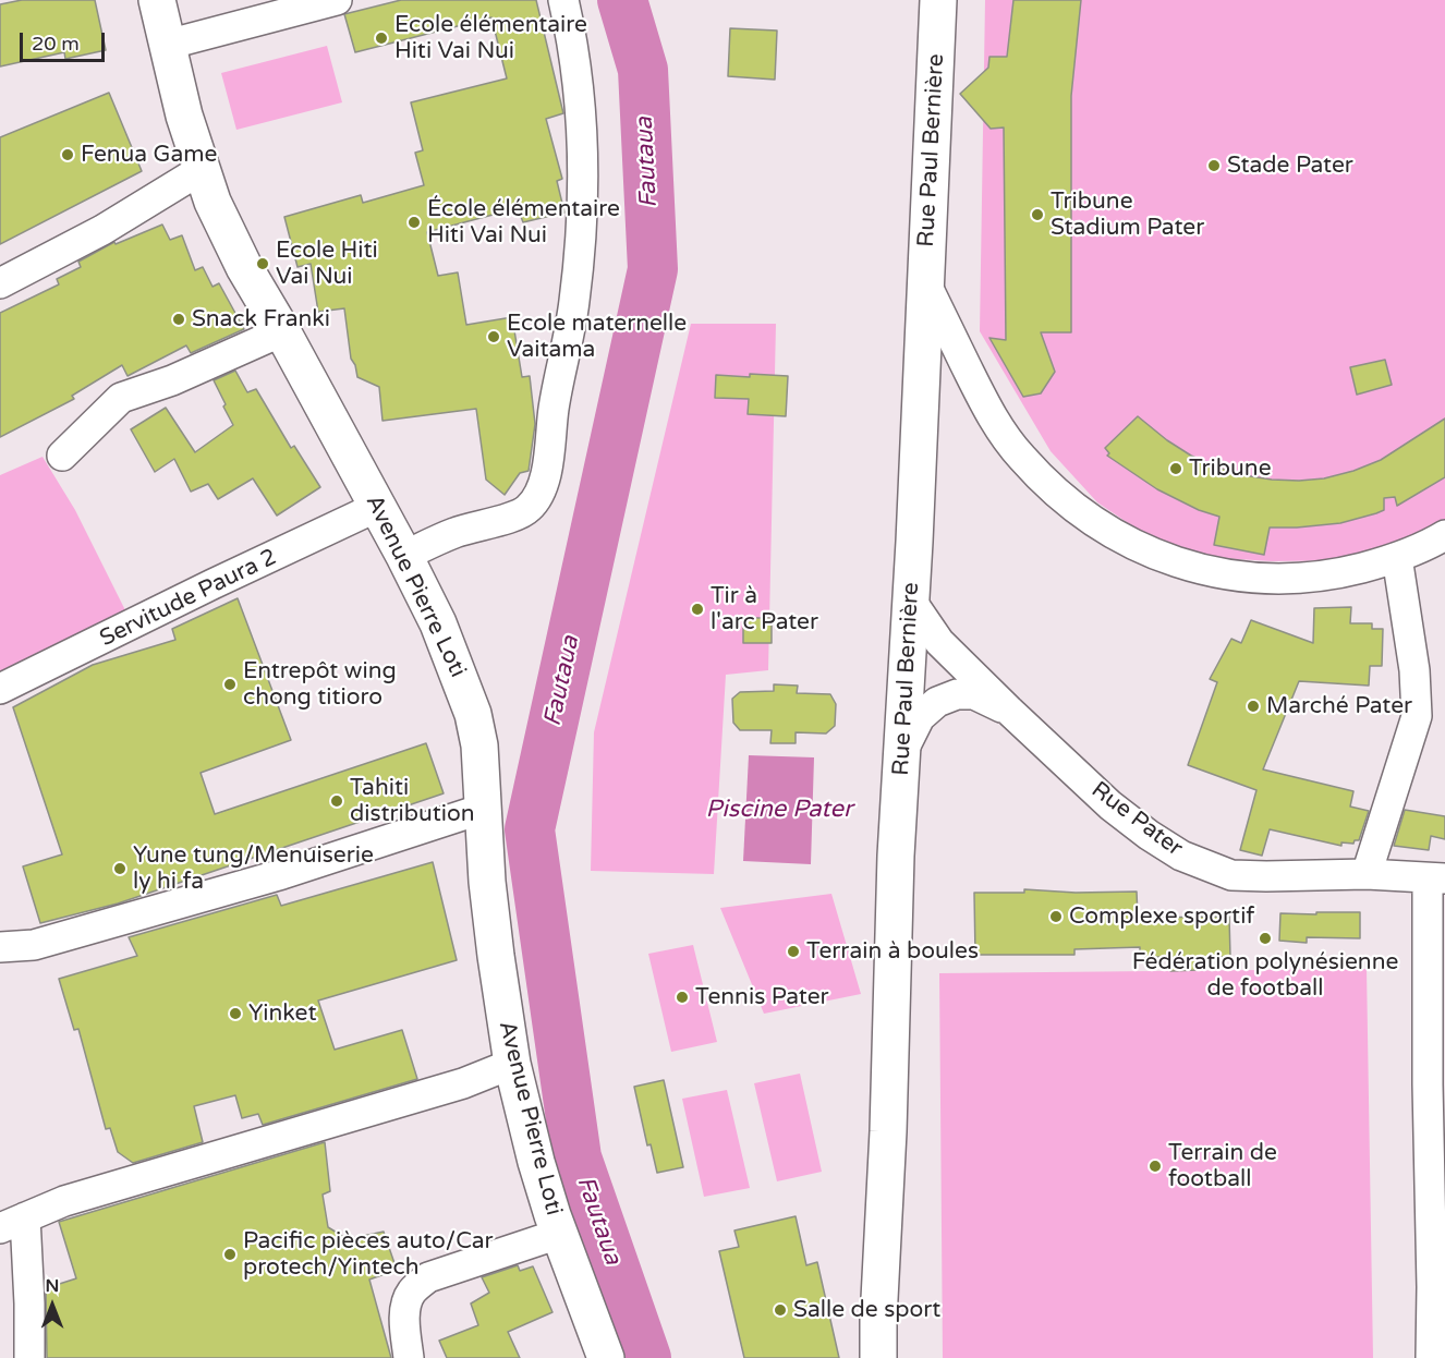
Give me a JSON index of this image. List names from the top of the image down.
{
  "streets": {
    "main road": ["Rue Paul Bernière", "Avenue Pierre Loti"],
    "street": ["Servitude Paura 2", "Rue Pater"]
  },
  "crossings": [
    ["Rue Paul Bernière", "Rue Pater"],
    ["Avenue Pierre Loti", "Servitude Paura 2"]
  ],
  "water": ["Fautaua", "Piscine Pater"],
  "places": [
    "Ecole élémentaire Hiti Vai Nui",
    "Fenua Game",
    "Stade Pater",
    "Tribune Stadium Pater",
    "École élémentaire Hiti Vai Nui",
    "Ecole Hiti Vai Nui",
    "Snack Franki",
    "Ecole maternelle Vaitama",
    "Tribune",
    "Tir à l'arc Pater",
    "Entrepôt wing chong titioro",
    "Marché Pater",
    "Tahiti distribution",
    "Yune tung/Menuiserie ly hi fa",
    "Complexe sportif",
    "Fédération polynésienne de football",
    "Terrain à boules",
    "Tennis Pater",
    "Yinket",
    "Terrain de football",
    "Pacific pièces auto/Car protech/Yintech",
    "Salle de sport"
  ],
  "scale_bar": "20 m",
  "north": "top"
}
